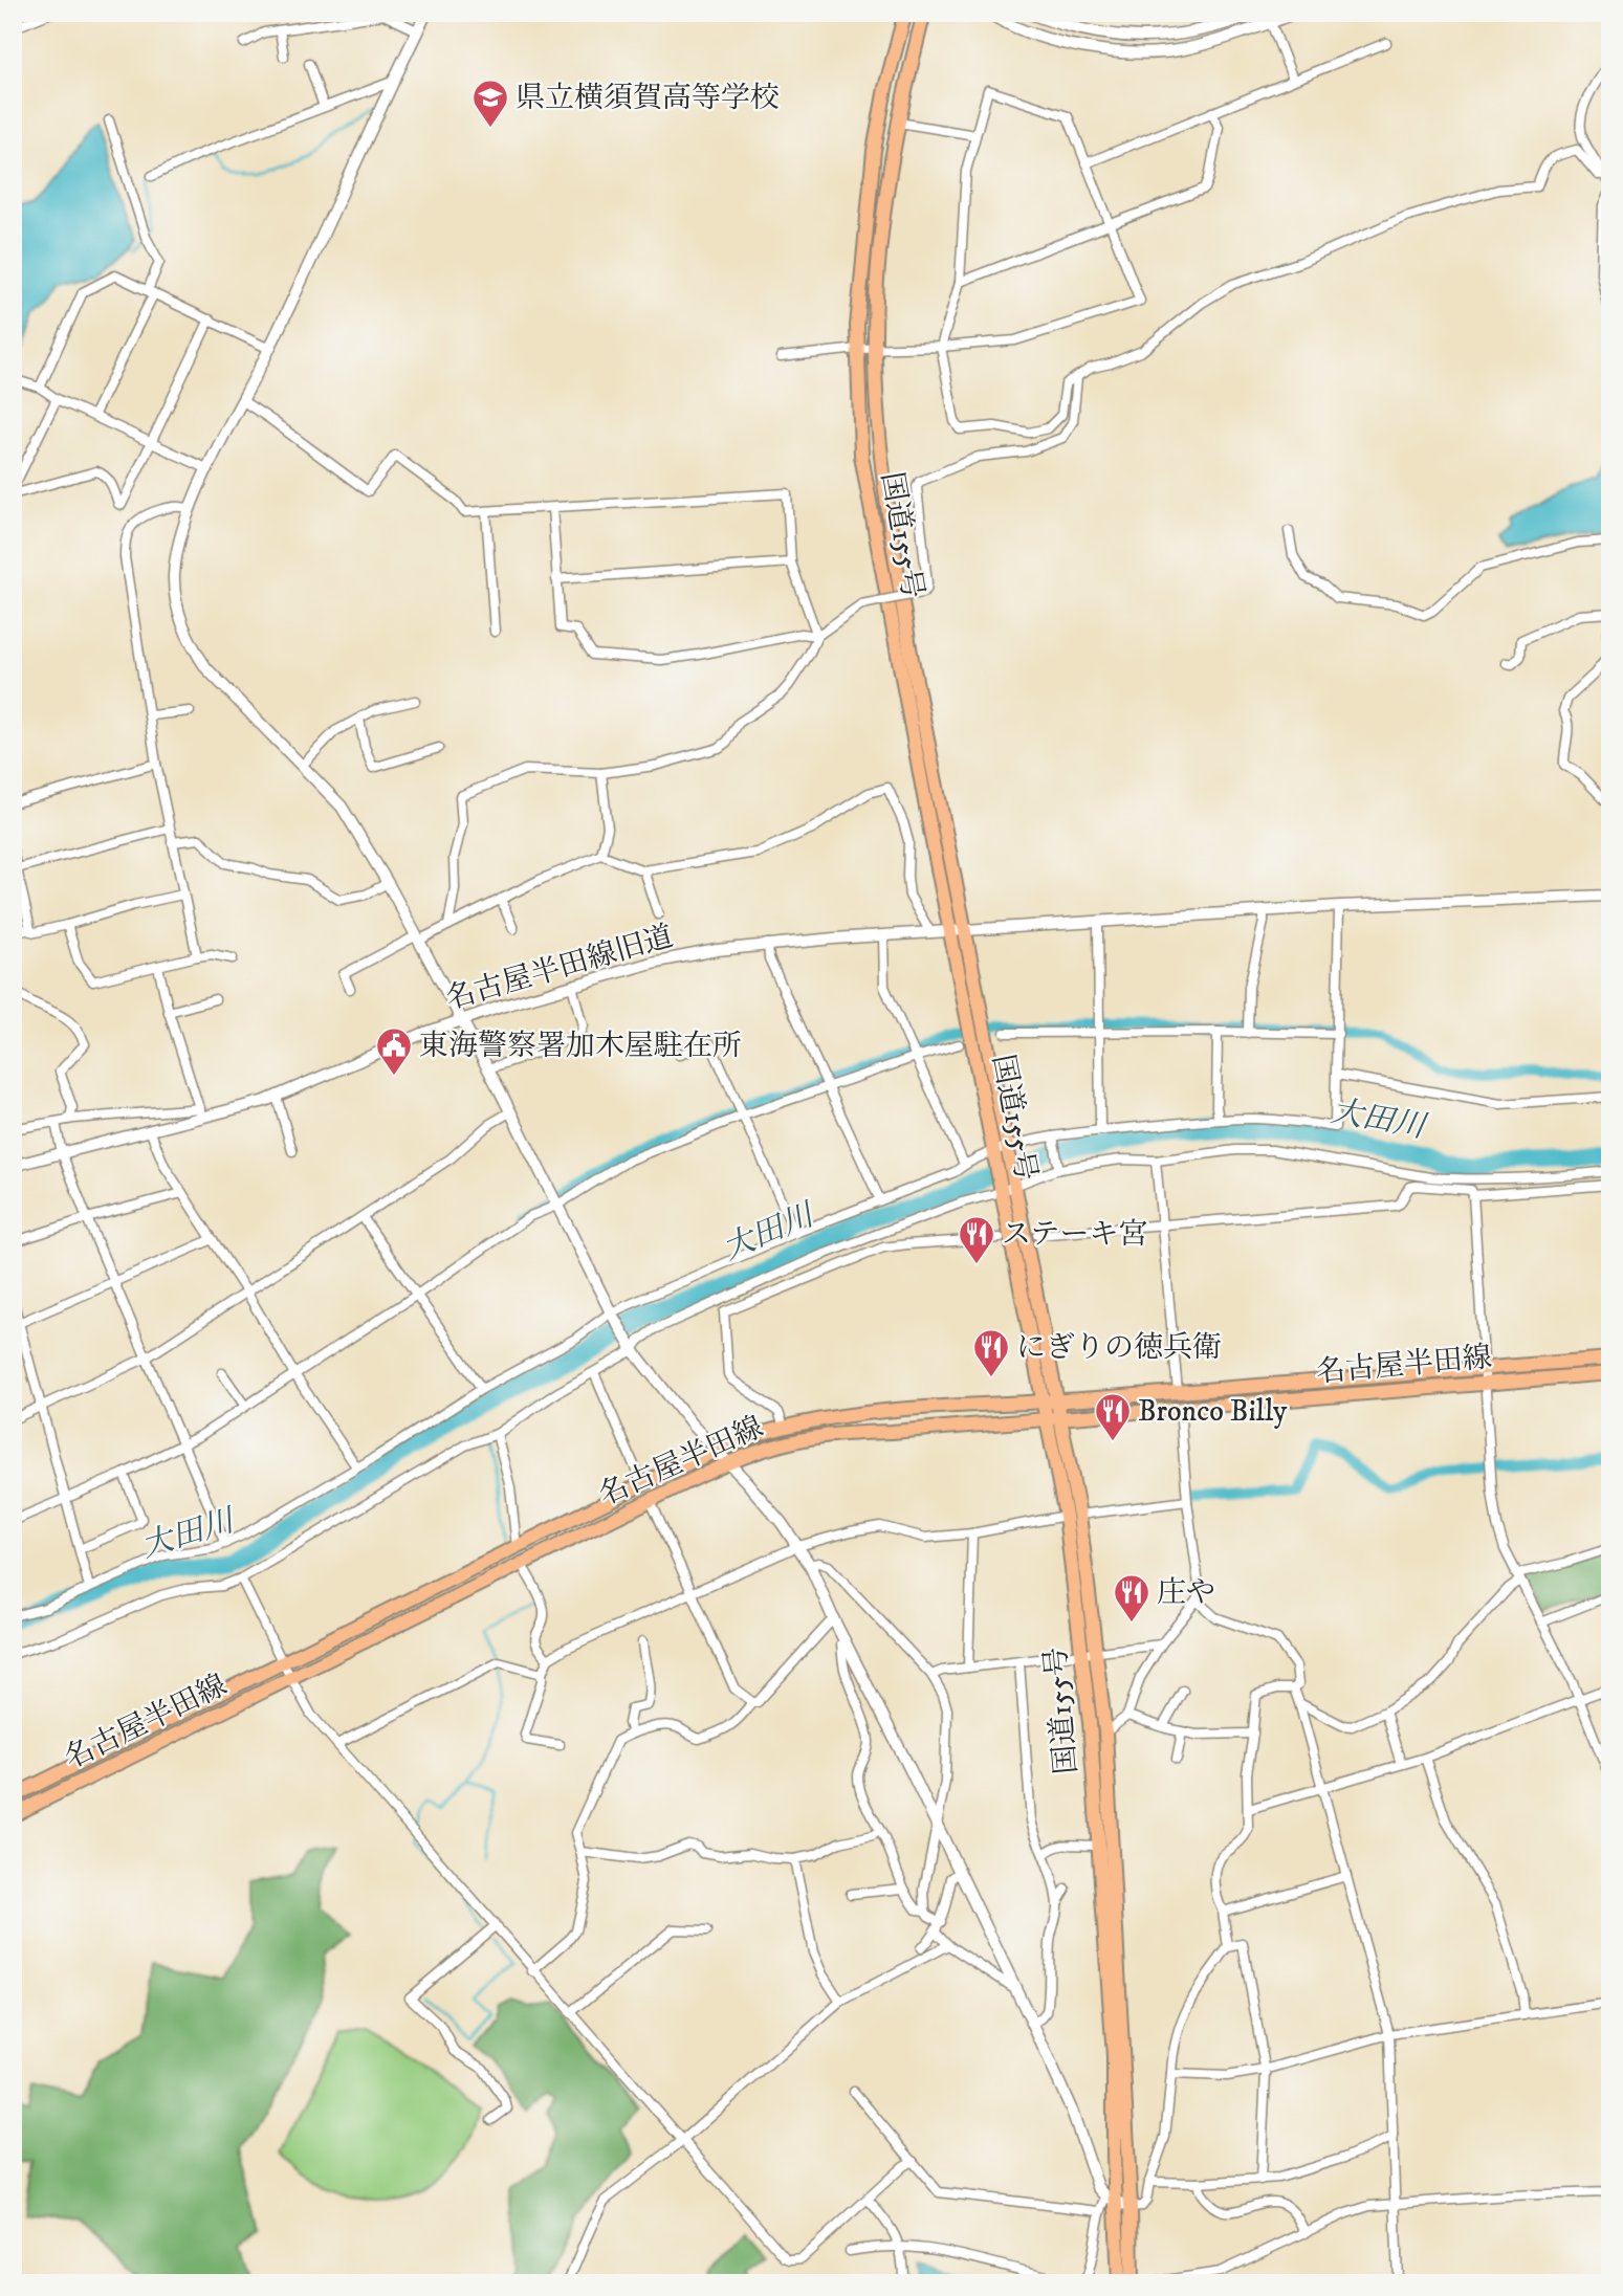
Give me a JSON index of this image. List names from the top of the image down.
{
  "streets": {
    "main road": ["国道155号", "名古屋半田線"],
    "street": ["名古屋半田線旧道"]
  },
  "crossings": [
    ["国道155号", "名古屋半田線旧道"],
    ["国道155号", "名古屋半田線"]
  ],
  "water": ["大田川"],
  "places": {
    "school or university": ["県立横須賀高等学校"],
    "public building": ["東海警察署加木屋駐在所"],
    "restaurant": [
      "ステーキ宮",
      "にぎりの徳兵衛",
      "Bronco Billy",
      "庄や"
    ]
  }
}
